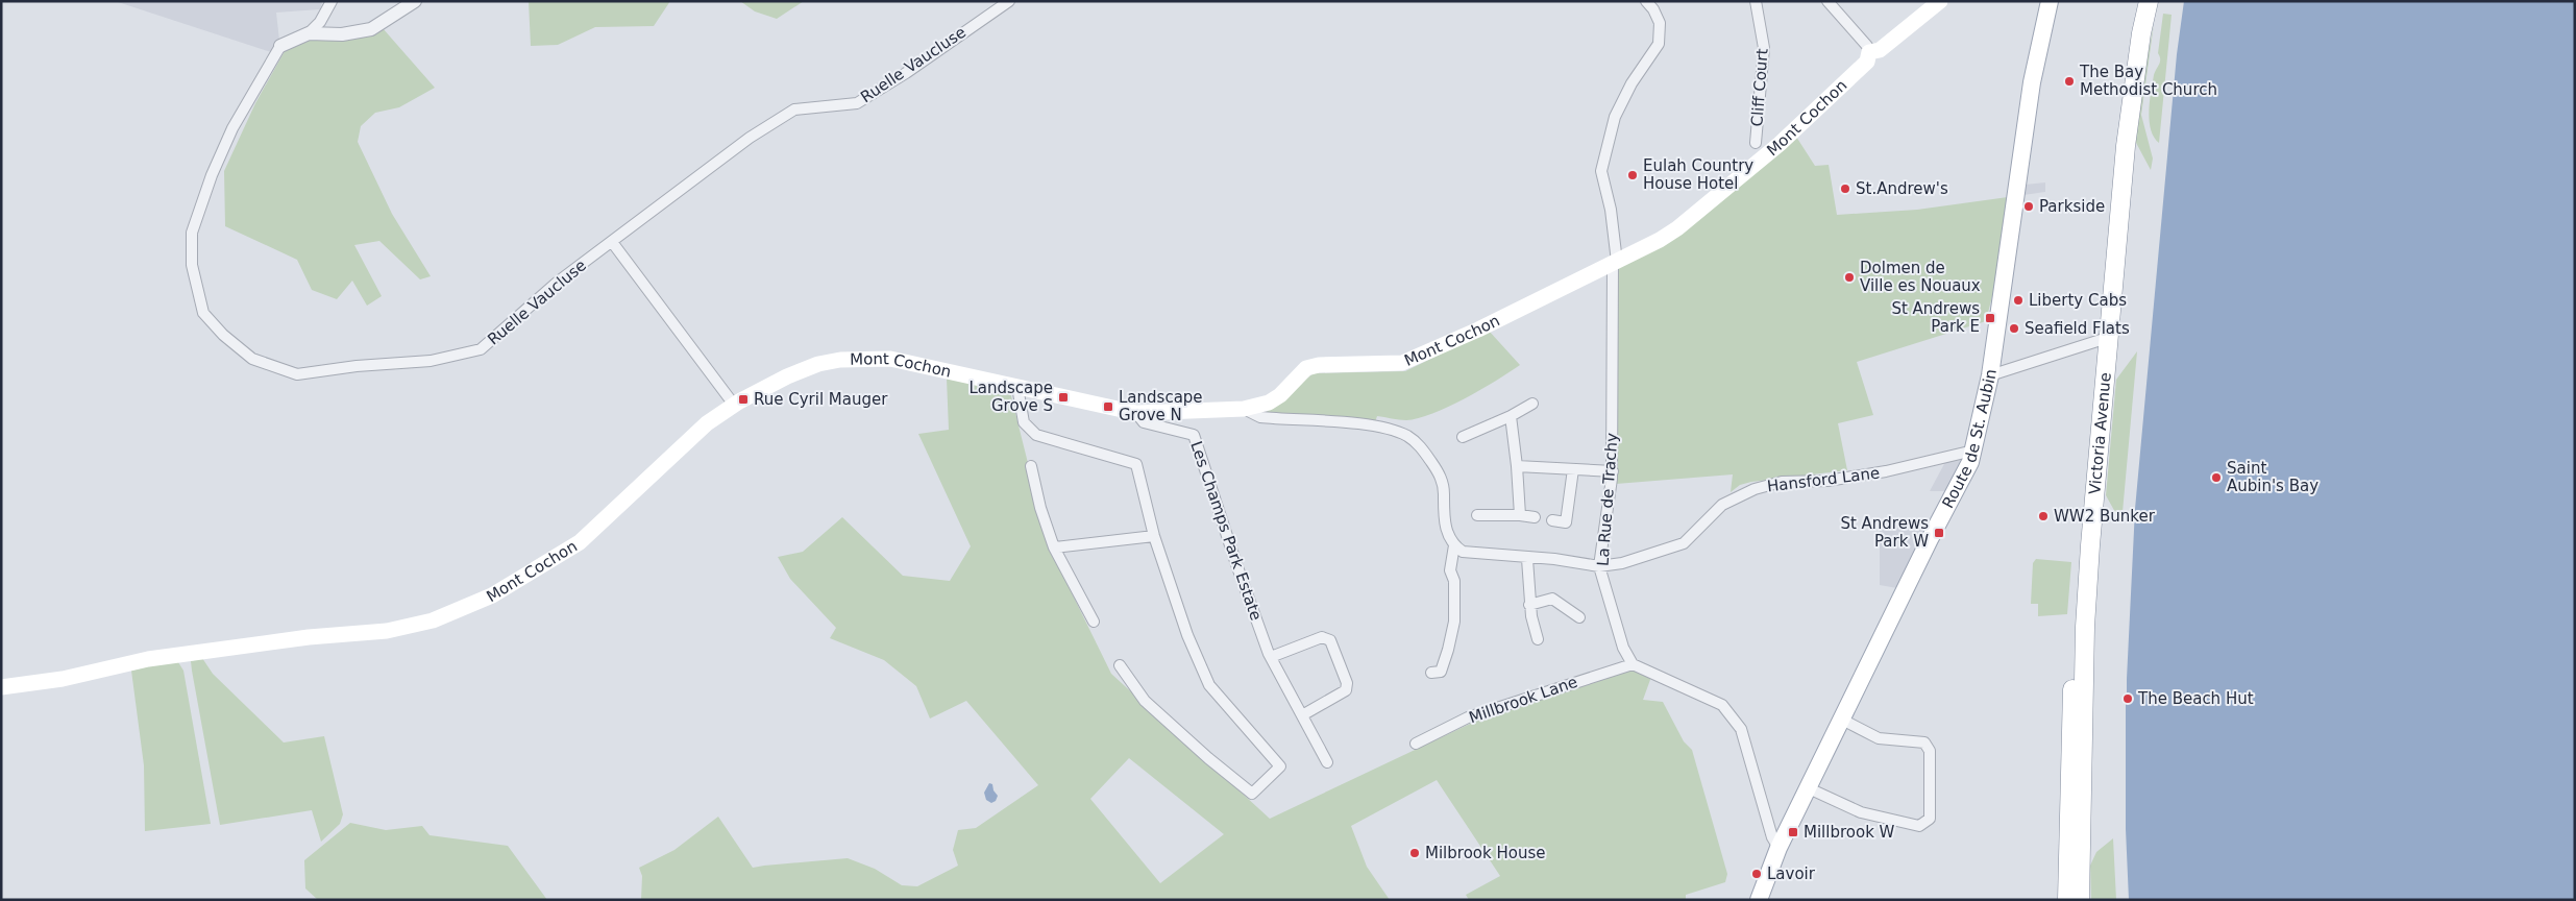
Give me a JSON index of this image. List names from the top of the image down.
{
  "streets": {
    "highway": ["Victoria Avenue"],
    "main road": ["Mont Cochon", "Route de St. Aubin"],
    "street": [
      "Ruelle Vaucluse",
      "Cliff Court",
      "Hansford Lane",
      "La Rue de Trachy",
      "Les Champs Park Estate",
      "Millbrook Lane"
    ]
  },
  "crossings": [
    ["Mont Cochon", "La Rue de Trachy"],
    ["Mont Cochon", "Les Champs Park Estate"],
    ["Route de St. Aubin", "Hansford Lane"],
    ["Hansford Lane", "La Rue de Trachy"],
    ["La Rue de Trachy", "Millbrook Lane"]
  ],
  "places": {
    "other": [
      "The Bay Methodist Church",
      "Eulah Country House Hotel",
      "St.Andrew's",
      "Parkside",
      "Dolmen de Ville es Nouaux",
      "Liberty Cabs",
      "Seafield Flats",
      "Saint Aubin's Bay",
      "WW2 Bunker",
      "The Beach Hut",
      "Milbrook House",
      "Lavoir"
    ],
    "transit": [
      "St Andrews Park E",
      "Landscape Grove S",
      "Rue Cyril Mauger",
      "Landscape Grove N",
      "St Andrews Park W",
      "Millbrook W"
    ]
  }
}
